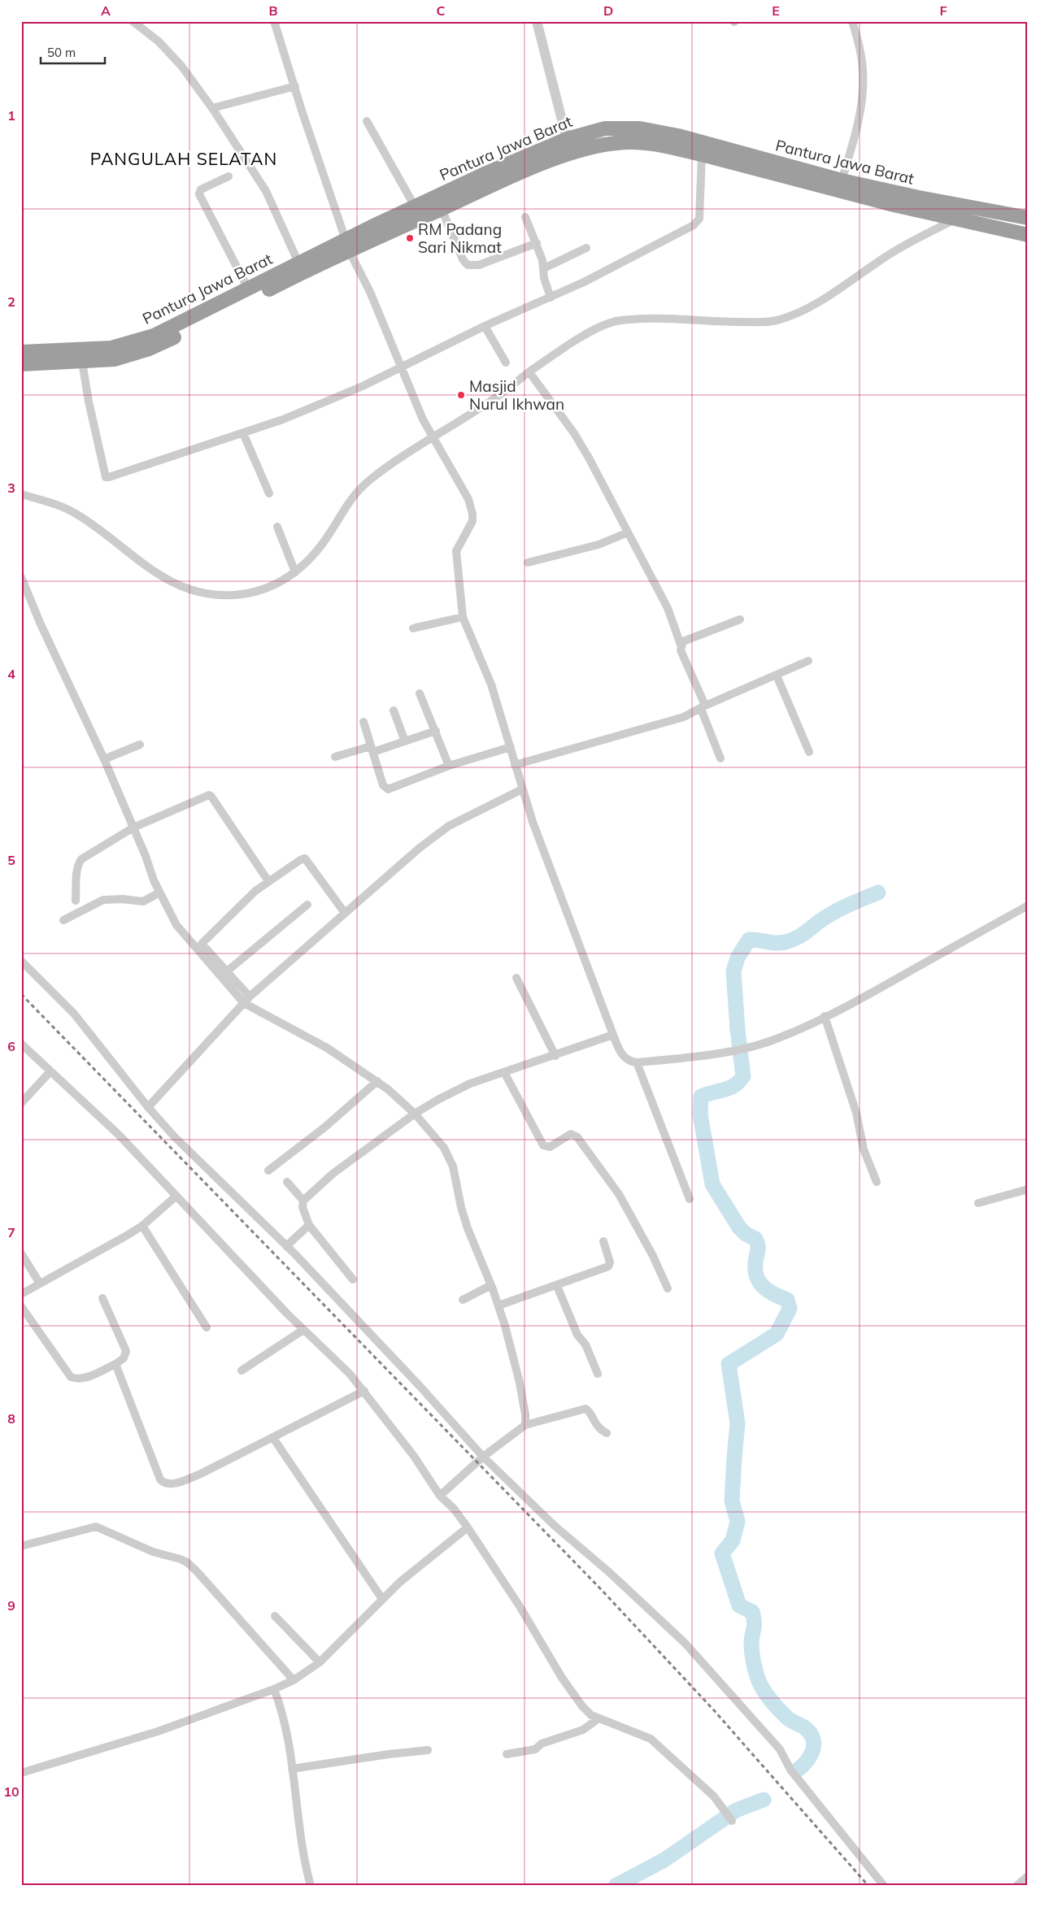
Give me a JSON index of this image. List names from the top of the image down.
{
  "streets": {
    "highway": ["Pantura Jawa Barat"]
  },
  "districts": ["PANGULAH SELATAN"],
  "places": ["RM Padang Sari Nikmat", "Masjid Nurul Ikhwan"],
  "scale_bar": "50 m",
  "grid": {
    "columns": [
      "A",
      "B",
      "C",
      "D",
      "E",
      "F"
    ],
    "rows": [
      "1",
      "2",
      "3",
      "4",
      "5",
      "6",
      "7",
      "8",
      "9",
      "10"
    ]
  }
}
